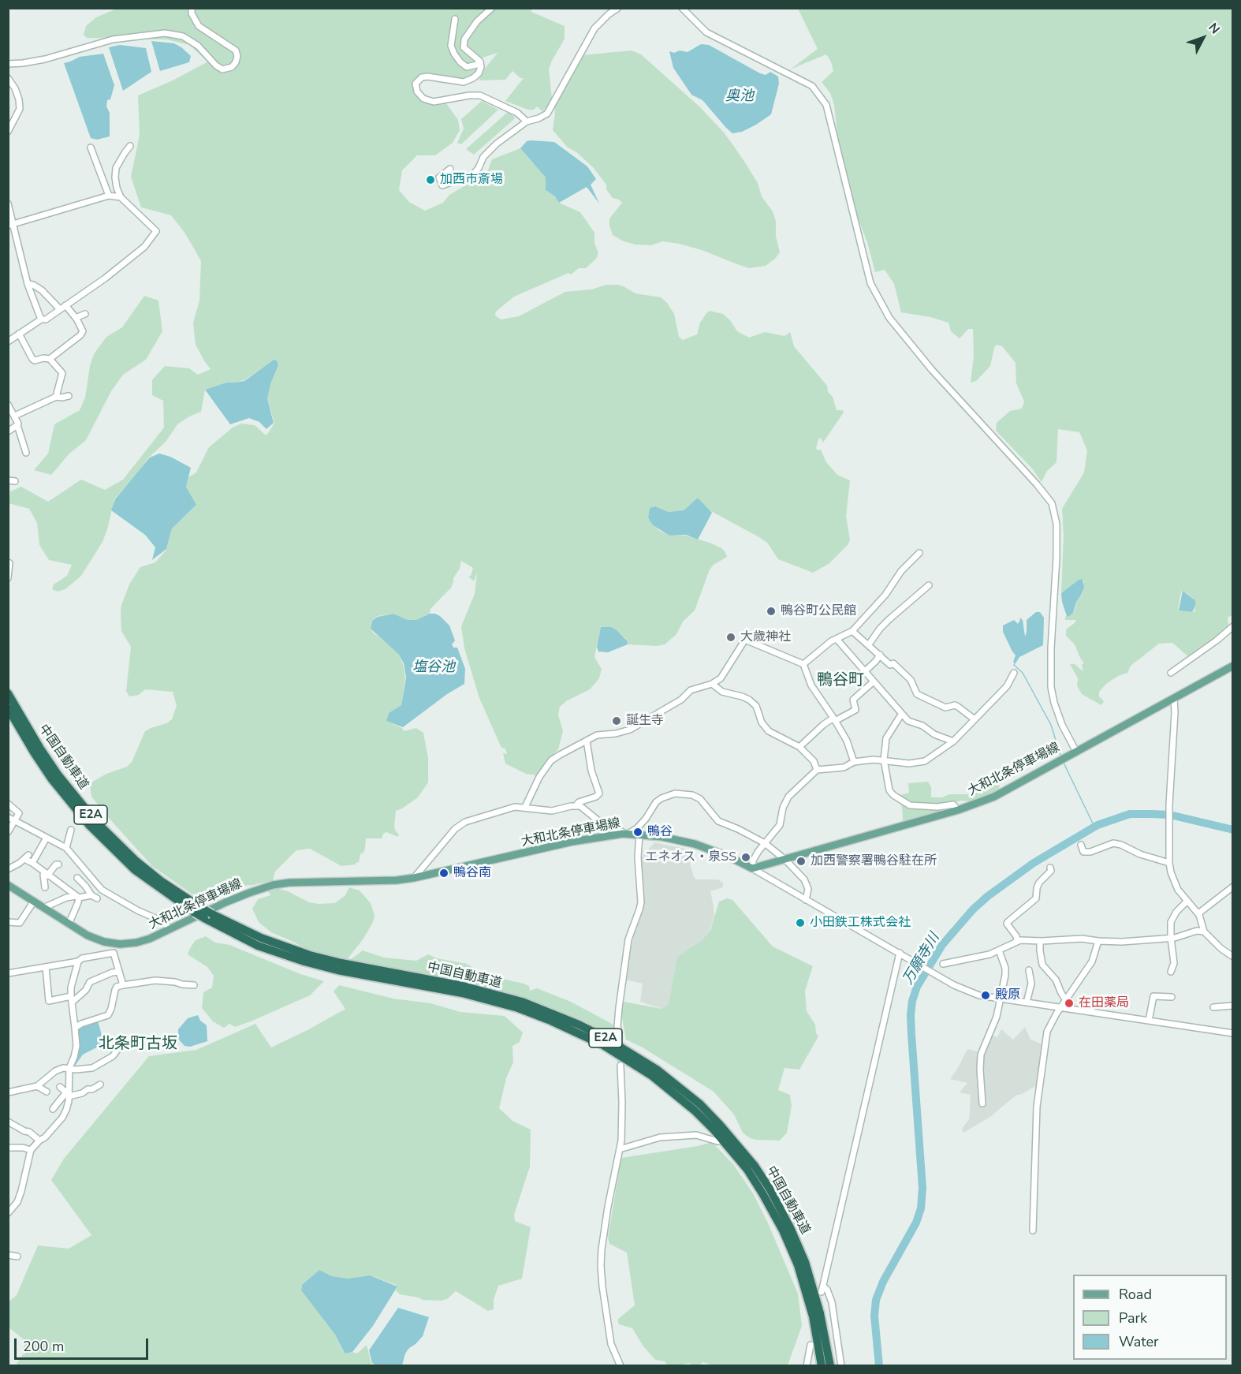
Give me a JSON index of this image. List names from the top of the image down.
{
  "streets": {
    "highway": ["中国自動車道", "E2A"],
    "main road": ["大和北条停車場線"]
  },
  "districts": ["鴨谷町", "北条町古坂"],
  "water": ["奥池", "塩谷池", "万願寺川"],
  "places": [
    "加西市斎場",
    "鴨谷町公民館",
    "大歳神社",
    "誕生寺",
    "鴨谷",
    "エネオス・泉SS",
    "加西警察署鴨谷駐在所",
    "鴨谷南",
    "小田鉄工株式会社",
    "殿原",
    "在田薬局"
  ],
  "legend": ["Road", "Park", "Water"],
  "scale_bar": "200 m",
  "north": "top right"
}
